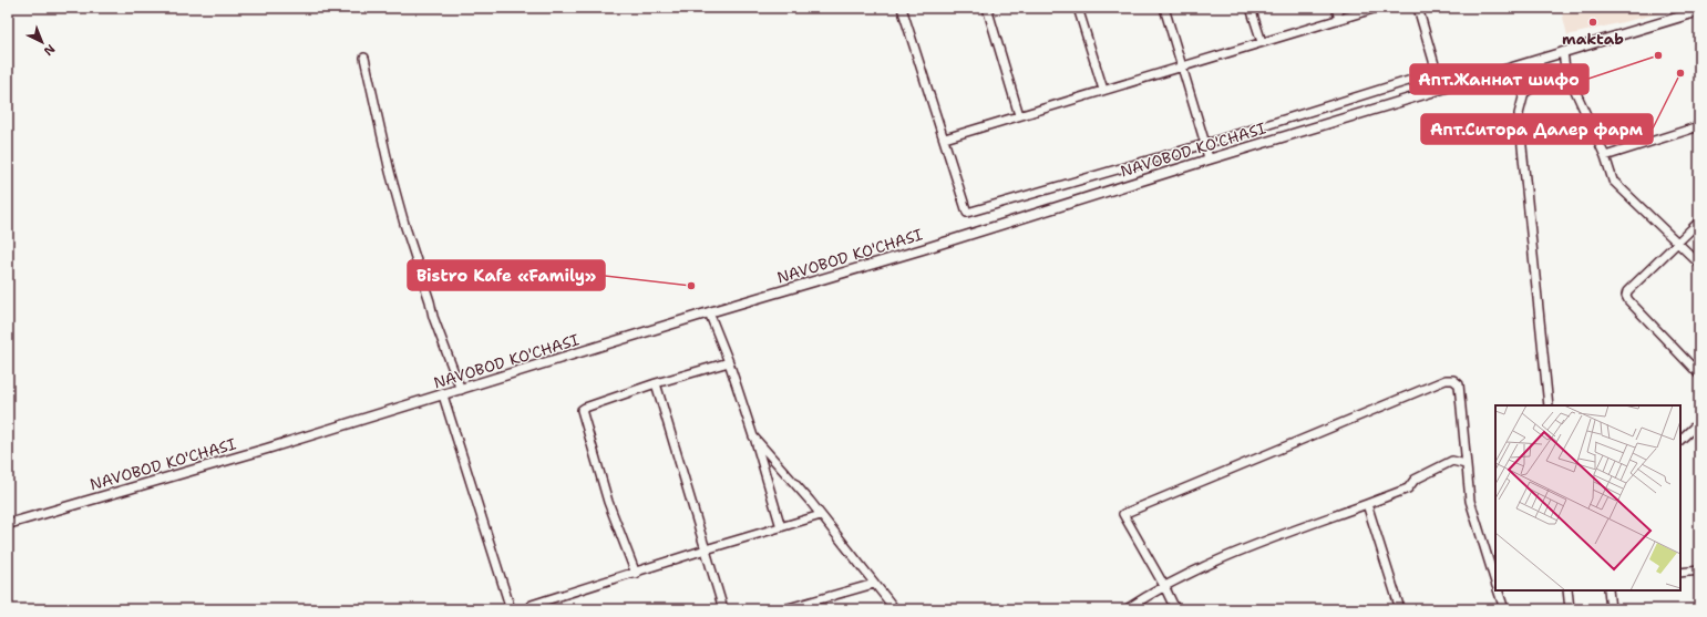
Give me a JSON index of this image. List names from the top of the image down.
{
  "streets": {
    "street": ["NAVOBOD KO'CHASI"]
  },
  "places": [
    "maktab",
    "Апт.Жаннат шифо",
    "Апт.Ситора Далер фарм",
    "Bistro Kafe «Family»"
  ],
  "north": "bottom right"
}
